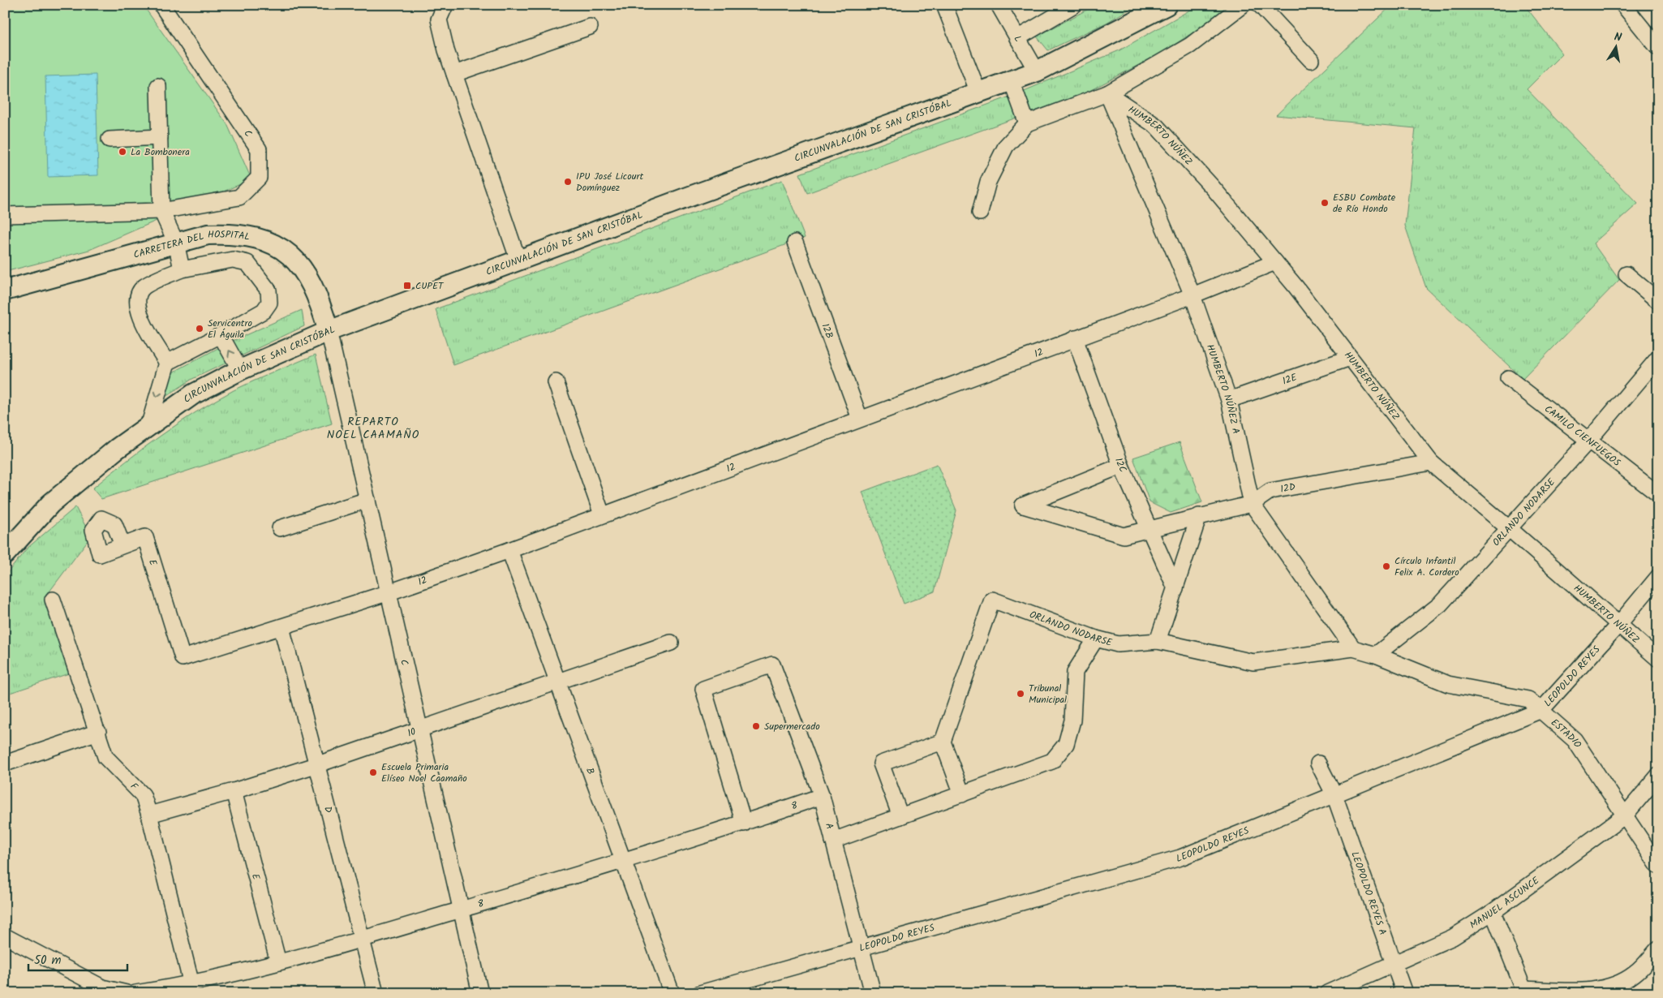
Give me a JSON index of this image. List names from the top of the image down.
{
  "streets": {
    "main road": ["CIRCUNVALACIÓN DE SAN CRISTÓBAL", "CARRETERA DEL HOSPITAL"],
    "street": [
      "L",
      "C",
      "HUMBERTO NÚÑEZ",
      "12B",
      "12",
      "12E",
      "HUMBERTO NÚÑEZ A",
      "CAMILO CIENFUEGOS",
      "12C",
      "12D",
      "ORLANDO NODARSE",
      "E",
      "LEOPOLDO REYES",
      "10",
      "ESTADIO",
      "B",
      "F",
      "8",
      "D",
      "A",
      "LEOPOLDO REYES A",
      "MANUEL ASCUNCE"
    ]
  },
  "crossings": [
    ["L", "CIRCUNVALACIÓN DE SAN CRISTÓBAL"],
    ["CIRCUNVALACIÓN DE SAN CRISTÓBAL", "C"],
    ["CIRCUNVALACIÓN DE SAN CRISTÓBAL", "CARRETERA DEL HOSPITAL"],
    ["C", "CARRETERA DEL HOSPITAL"],
    ["C", "12"],
    ["C", "10"],
    ["C", "8"],
    ["HUMBERTO NÚÑEZ", "12"],
    ["HUMBERTO NÚÑEZ", "12E"],
    ["HUMBERTO NÚÑEZ", "HUMBERTO NÚÑEZ A"],
    ["HUMBERTO NÚÑEZ", "12D"],
    ["HUMBERTO NÚÑEZ", "ORLANDO NODARSE"],
    ["HUMBERTO NÚÑEZ", "LEOPOLDO REYES"],
    ["12B", "12"],
    ["12", "HUMBERTO NÚÑEZ A"],
    ["12", "12C"],
    ["12", "E"],
    ["12", "B"],
    ["12", "D"],
    ["12E", "HUMBERTO NÚÑEZ A"],
    ["HUMBERTO NÚÑEZ A", "12D"],
    ["HUMBERTO NÚÑEZ A", "ORLANDO NODARSE"],
    ["CAMILO CIENFUEGOS", "ORLANDO NODARSE"],
    ["12C", "12D"],
    ["ORLANDO NODARSE", "ESTADIO"],
    ["E", "10"],
    ["E", "8"],
    ["LEOPOLDO REYES", "ESTADIO"],
    ["LEOPOLDO REYES", "A"],
    ["LEOPOLDO REYES", "LEOPOLDO REYES A"],
    ["10", "B"],
    ["10", "F"],
    ["10", "D"],
    ["ESTADIO", "MANUEL ASCUNCE"],
    ["B", "8"],
    ["F", "8"],
    ["8", "D"],
    ["8", "A"],
    ["LEOPOLDO REYES A", "MANUEL ASCUNCE"]
  ],
  "districts": ["REPARTO NOEL CAAMAÑO"],
  "places": {
    "other": [
      "La Bombonera",
      "IPU José Licourt Domínguez",
      "ESBU Combate de Río Hondo",
      "Servicentro El Águila",
      "Círculo Infantil Felix A. Cordero",
      "Tribunal Municipal",
      "Supermercado",
      "Escuela Primaria Elíseo Noel Caamaño"
    ],
    "transit": ["CUPET"]
  },
  "scale_bar": "50 m",
  "north": "top"
}
